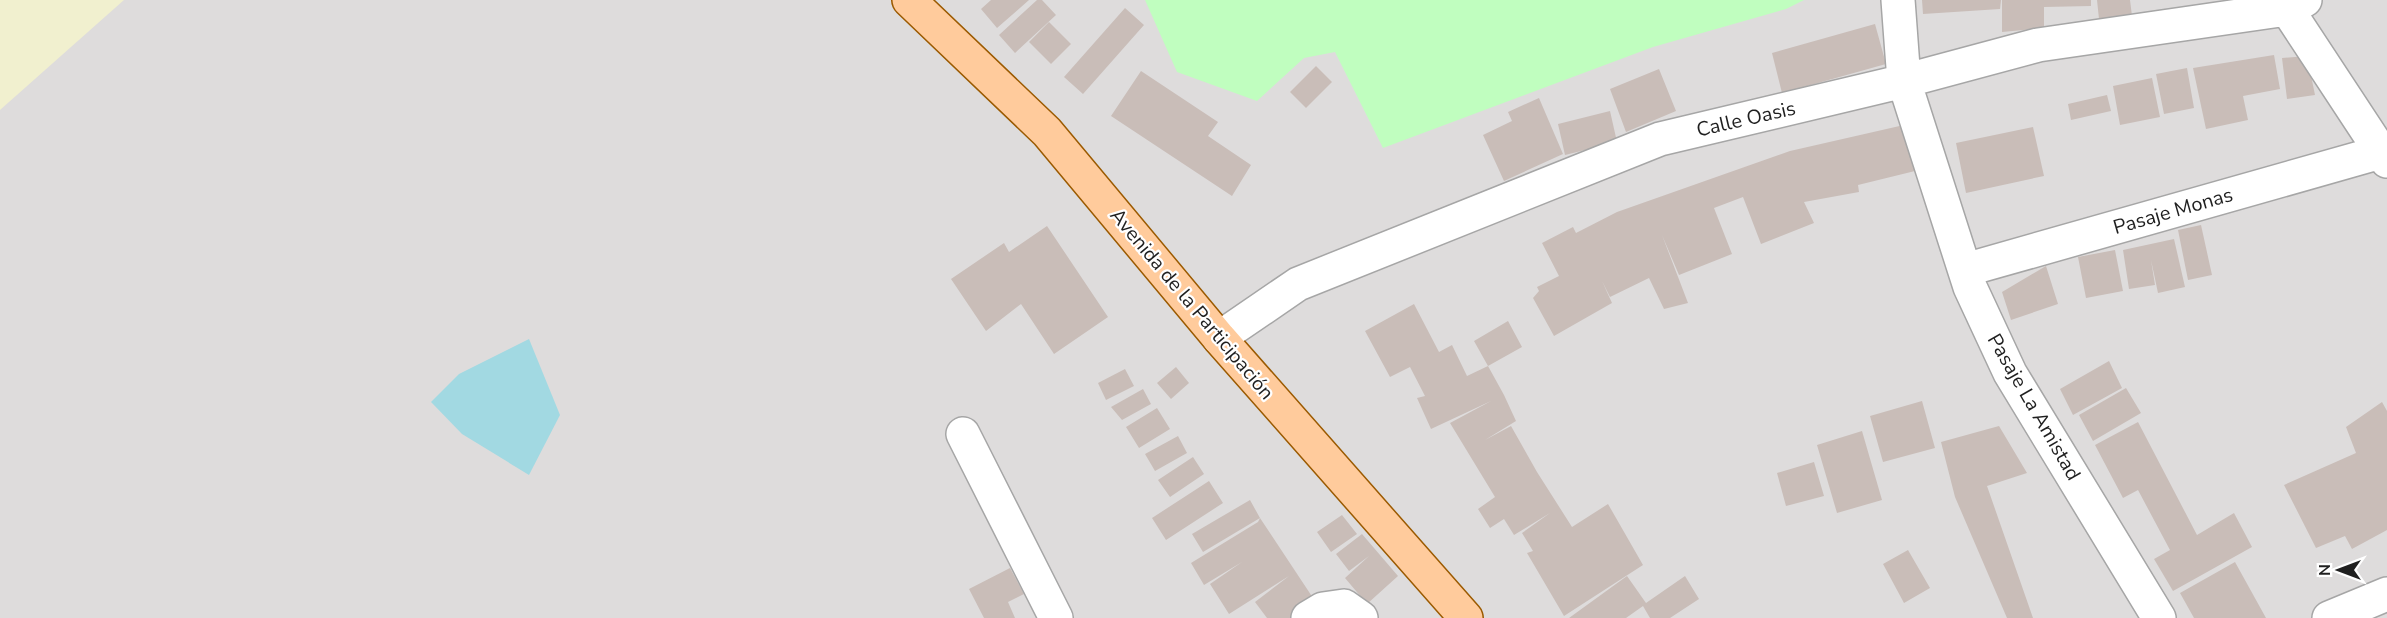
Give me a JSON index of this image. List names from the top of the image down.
{
  "streets": {
    "main road": ["Avenida de la Participación"],
    "street": ["Calle Oasis", "Pasaje Monas", "Pasaje La Amistad"]
  },
  "crossings": [
    ["Calle Oasis", "Avenida de la Participación"],
    ["Calle Oasis", "Pasaje La Amistad"],
    ["Pasaje Monas", "Pasaje La Amistad"]
  ],
  "north": "left"
}
